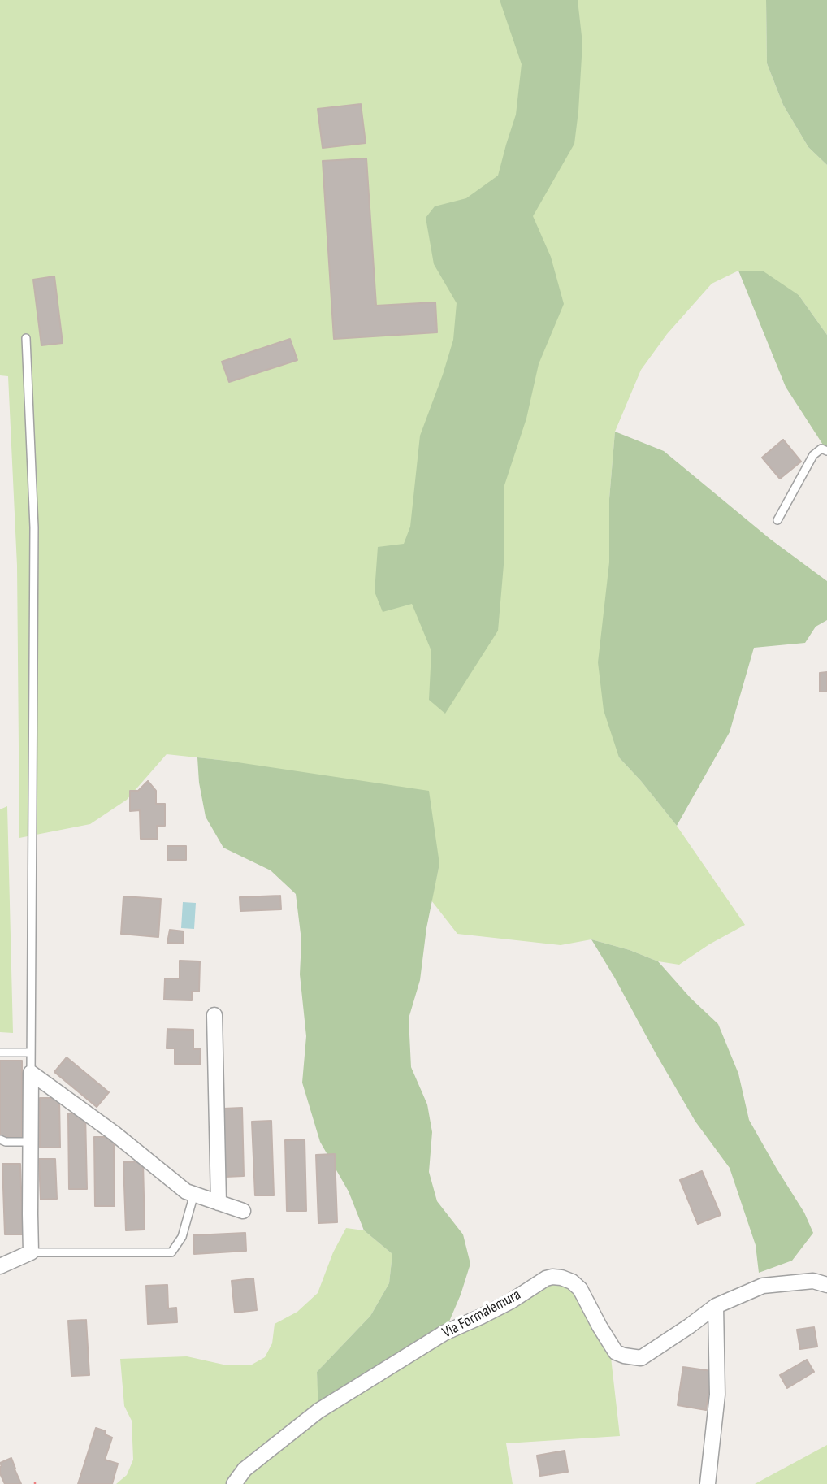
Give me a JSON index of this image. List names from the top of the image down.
{
  "streets": {
    "street": ["Via Formalemura"]
  }
}
